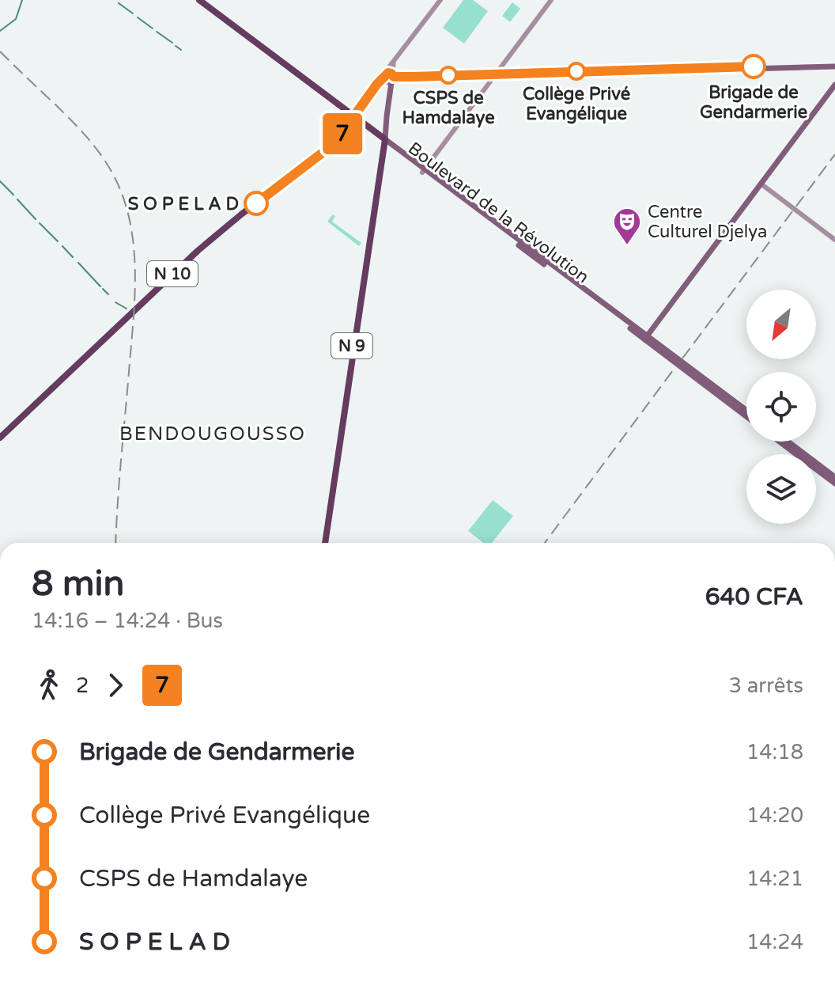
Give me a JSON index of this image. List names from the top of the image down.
{
  "streets": {
    "main road": ["Boulevard de la Révolution", "N 10", "N 9"]
  },
  "crossings": [
    ["Boulevard de la Révolution", "N 10"],
    ["Boulevard de la Révolution", "N 9"]
  ],
  "districts": ["BENDOUGOUSSO"],
  "places": {
    "other": [
      "Brigade de Gendarmerie",
      "Collège Privé Evangélique",
      "CSPS de Hamdalaye",
      "S O P E L A D"
    ],
    "theatre": ["Centre Culturel Djelya"]
  },
  "lines": ["bus line 7"],
  "north": "bottom left",
  "page": {
    "on_map": "7",
    "heading": ["8 min", "14:16 – 14:24 · Bus", "640 CFA"],
    "legs": ["2", "7", "3 arrêts"],
    "list": [
      {
        "name": "Brigade de Gendarmerie",
        "value": "14:18"
      },
      {
        "name": "Collège Privé Evangélique",
        "value": "14:20"
      },
      {
        "name": "CSPS de Hamdalaye",
        "value": "14:21"
      },
      {
        "name": "S O P E L A D",
        "value": "14:24"
      }
    ]
  }
}
